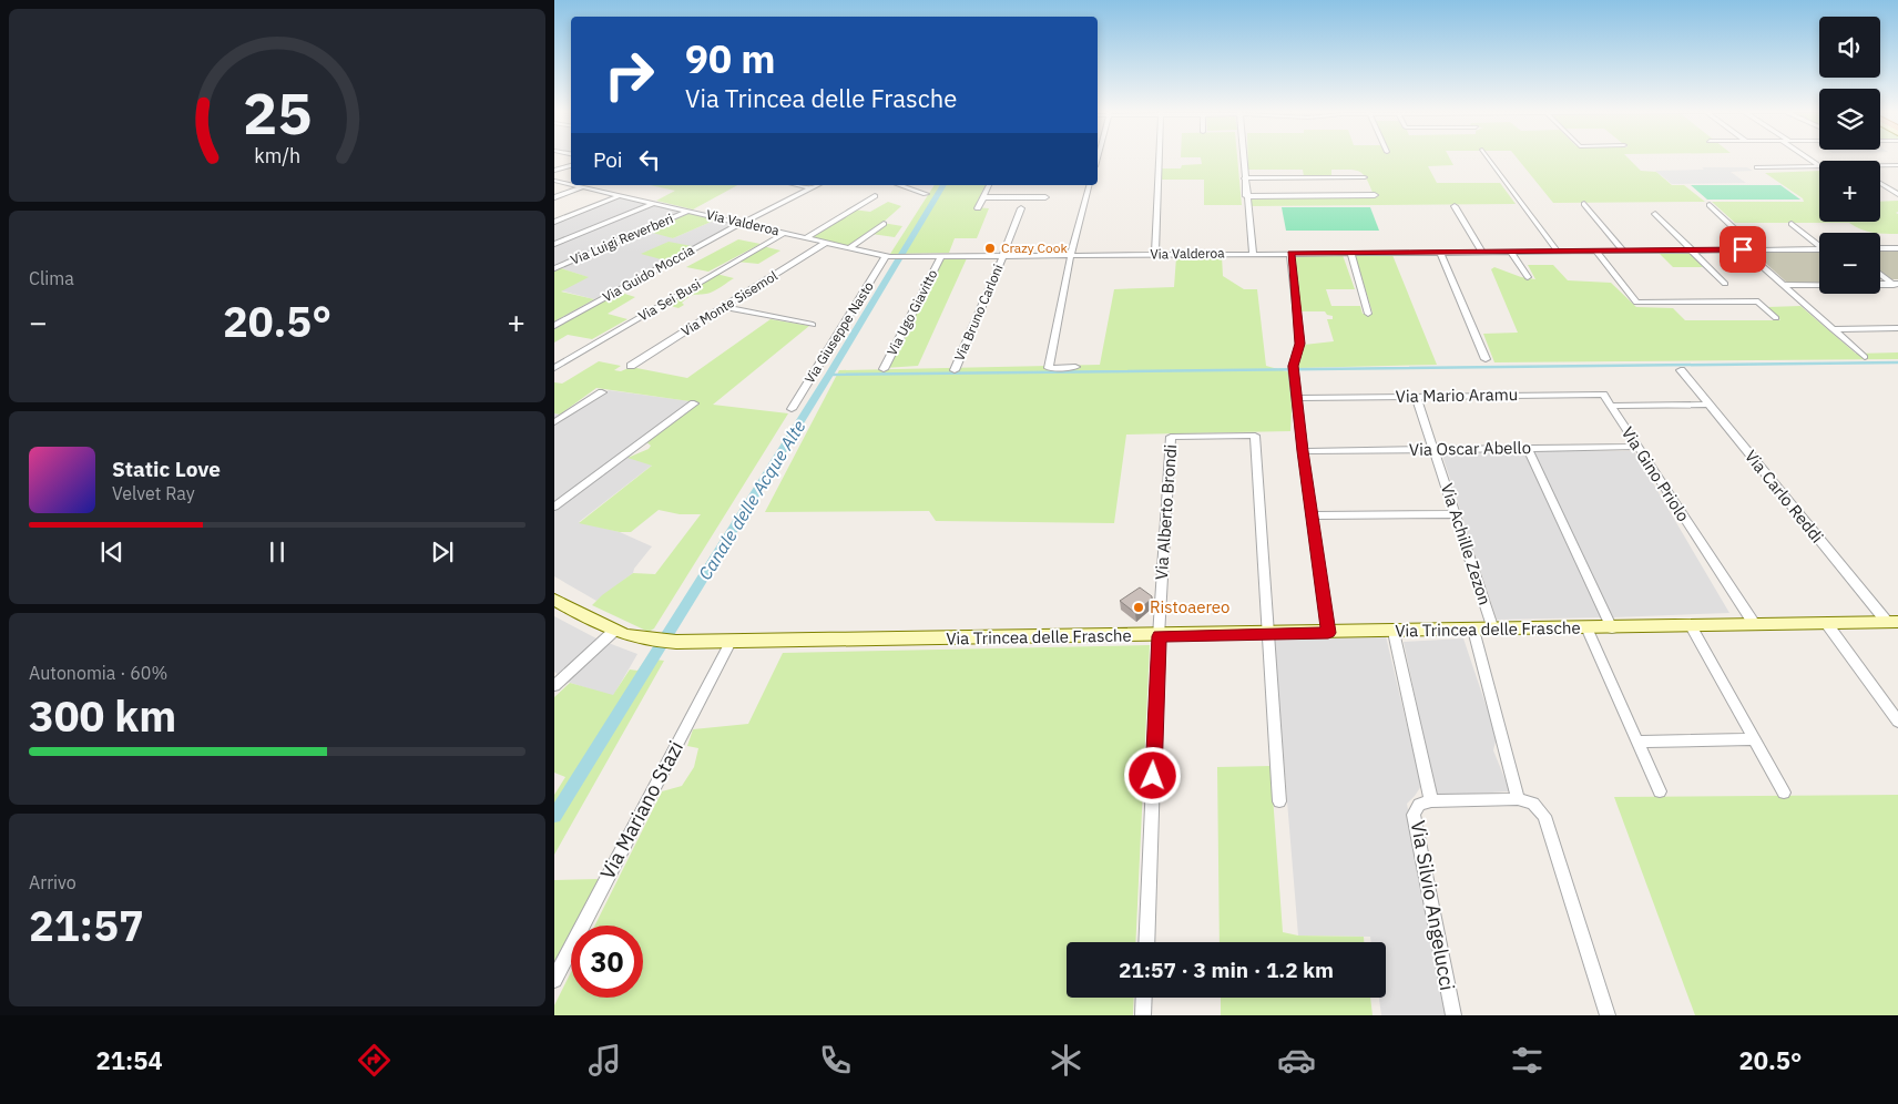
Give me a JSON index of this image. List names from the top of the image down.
{
  "streets": {
    "street": [
      "Via Valderoa",
      "Via Luigi Reverberi",
      "Via Guido Moccia",
      "Via Sei Busi",
      "Via Monte Sisemol",
      "Via Ugo Giavitto",
      "Via Bruno Carloni",
      "Via Giuseppe Nasto",
      "Via Mario Aramu",
      "Via Oscar Abello",
      "Via Gino Priolo",
      "Via Carlo Reddi",
      "Via Alberto Brondi",
      "Via Achille Zezon",
      "Via Trincea delle Frasche",
      "Via Mariano Stazi",
      "Via Silvio Angelucci"
    ]
  },
  "crossings": [
    ["Via Valderoa", "Via Luigi Reverberi"],
    ["Via Valderoa", "Via Guido Moccia"],
    ["Via Valderoa", "Via Sei Busi"],
    ["Via Valderoa", "Via Monte Sisemol"],
    ["Via Valderoa", "Via Ugo Giavitto"],
    ["Via Valderoa", "Via Bruno Carloni"],
    ["Via Valderoa", "Via Giuseppe Nasto"],
    ["Via Mario Aramu", "Via Gino Priolo"],
    ["Via Mario Aramu", "Via Achille Zezon"],
    ["Via Oscar Abello", "Via Gino Priolo"],
    ["Via Oscar Abello", "Via Achille Zezon"],
    ["Via Gino Priolo", "Via Carlo Reddi"],
    ["Via Gino Priolo", "Via Trincea delle Frasche"],
    ["Via Carlo Reddi", "Via Trincea delle Frasche"],
    ["Via Alberto Brondi", "Via Trincea delle Frasche"],
    ["Via Achille Zezon", "Via Trincea delle Frasche"],
    ["Via Trincea delle Frasche", "Via Mariano Stazi"]
  ],
  "water": ["Canale delle Acque Alte"],
  "places": ["Crazy Cook", "Ristoaereo"],
  "page": {
    "map_buttons": ["+", "−"],
    "turn": ["90 m", "Via Trincea delle Frasche"],
    "then": "Poi",
    "tile": [
      "Clima",
      ["Autonomia · 60%", "300 km"],
      ["Arrivo", "21:57"]
    ],
    "heat": ["−", "20.5°", "+"],
    "song": ["Static Love", "Velvet Ray"],
    "limit": "30",
    "trip": "21:57 · 3 min · 1.2 km",
    "tabs": ["21:54", "20.5°"],
    "gauge": ["25", "km/h"]
  }
}
